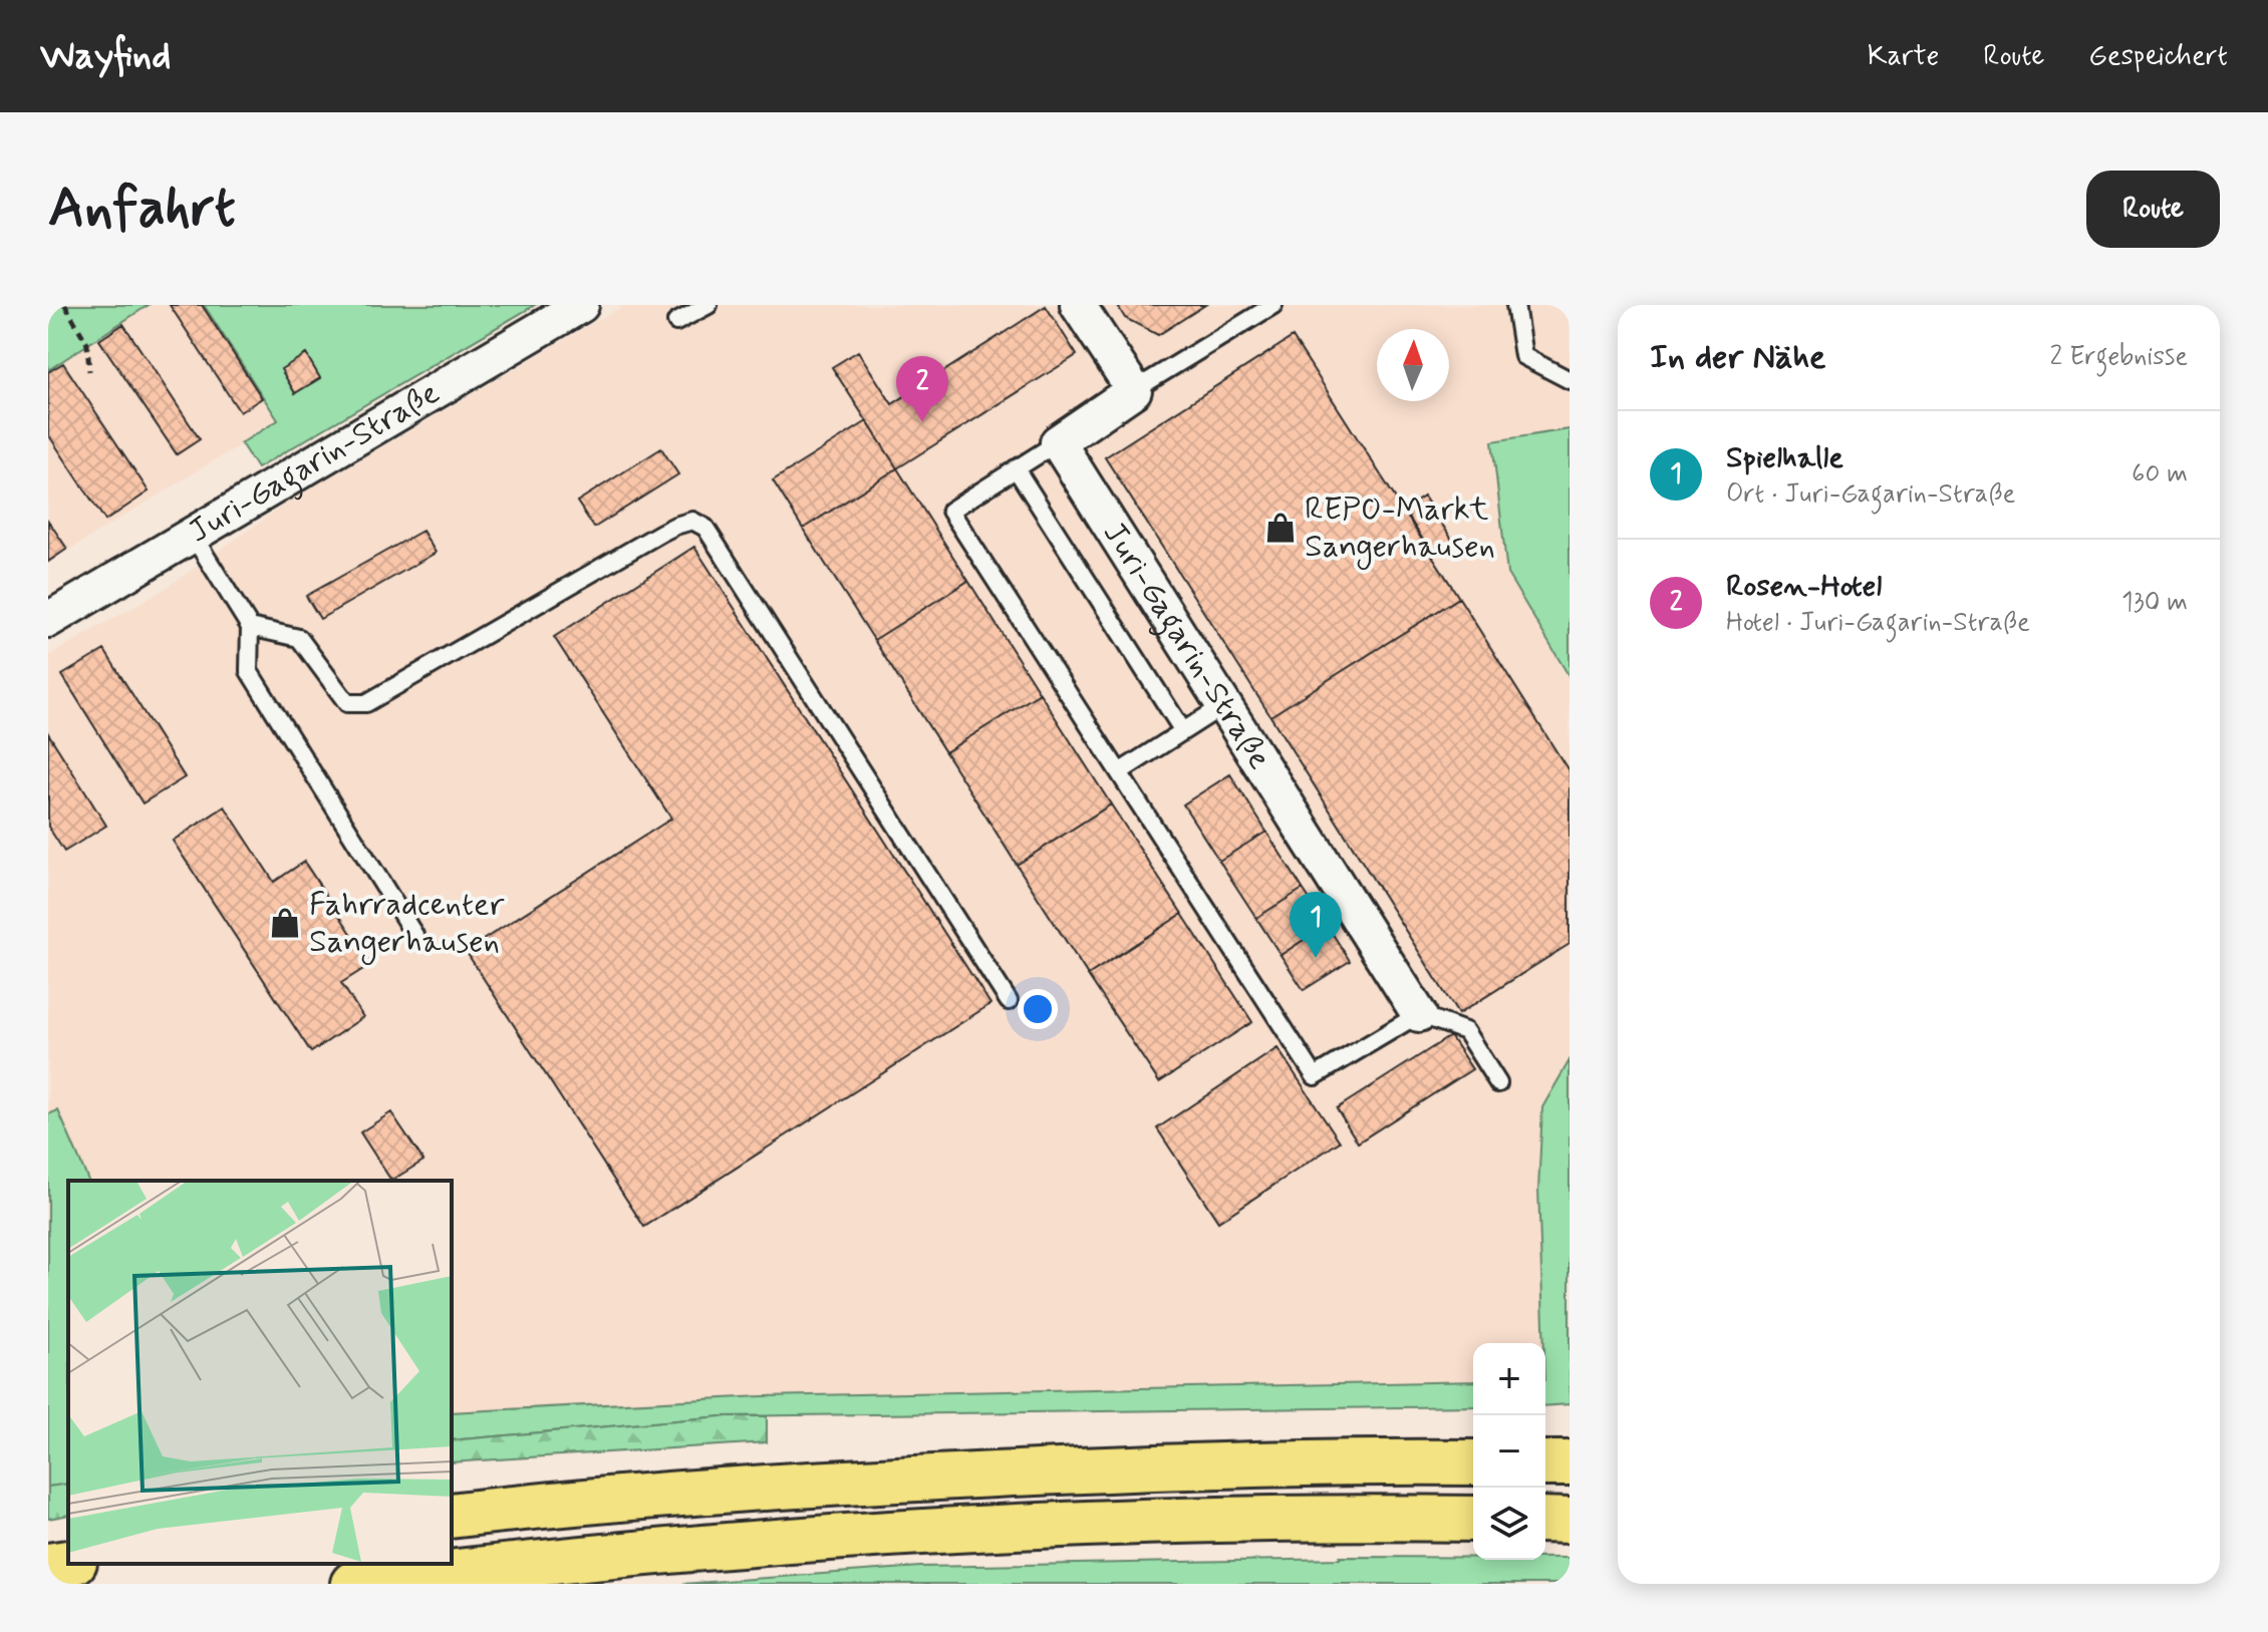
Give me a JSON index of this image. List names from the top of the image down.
{
  "streets": {
    "street": ["Juri-Gagarin-Straße"]
  },
  "places": {
    "shop": ["REPO-Markt Sangerhausen", "Fahrradcenter Sangerhausen"]
  },
  "north": "top",
  "page": {
    "header": "Wayfind",
    "nav": ["Karte", "Route", "Gespeichert"],
    "buttons": "Route",
    "title": "Anfahrt",
    "heading": ["In der Nähe", "2 Ergebnisse"],
    "pins": ["2", "1"],
    "list": [
      {
        "mark": "1",
        "name": "Spielhalle",
        "note": "Ort · Juri-Gagarin-Straße",
        "value": "60 m"
      },
      {
        "mark": "2",
        "name": "Rosen-Hotel",
        "note": "Hotel · Juri-Gagarin-Straße",
        "value": "130 m"
      }
    ],
    "map_buttons": ["+", "−"]
  }
}
